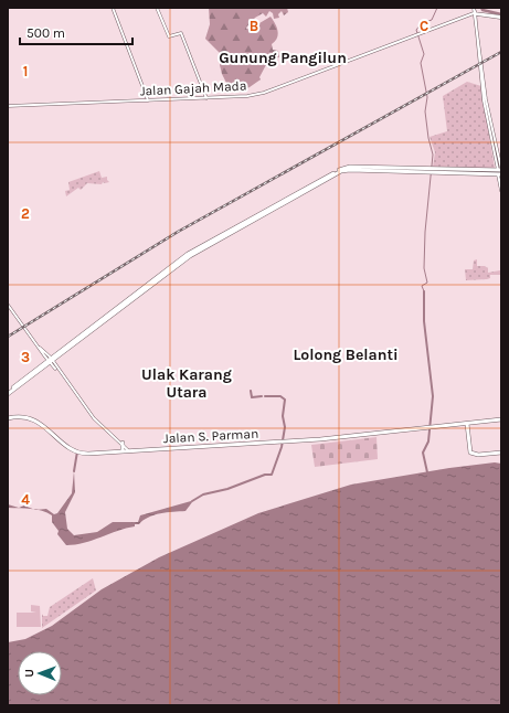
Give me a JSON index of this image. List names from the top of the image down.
{
  "streets": {
    "main road": ["Jalan Gajah Mada", "Jalan S. Parman"]
  },
  "districts": ["Gunung Pangilun", "Lolong Belanti", "Ulak Karang Utara"],
  "scale_bar": "500 m",
  "north": "left",
  "grid": {
    "columns": ["B", "C"],
    "rows": [
      "1",
      "2",
      "3",
      "4"
    ]
  }
}
